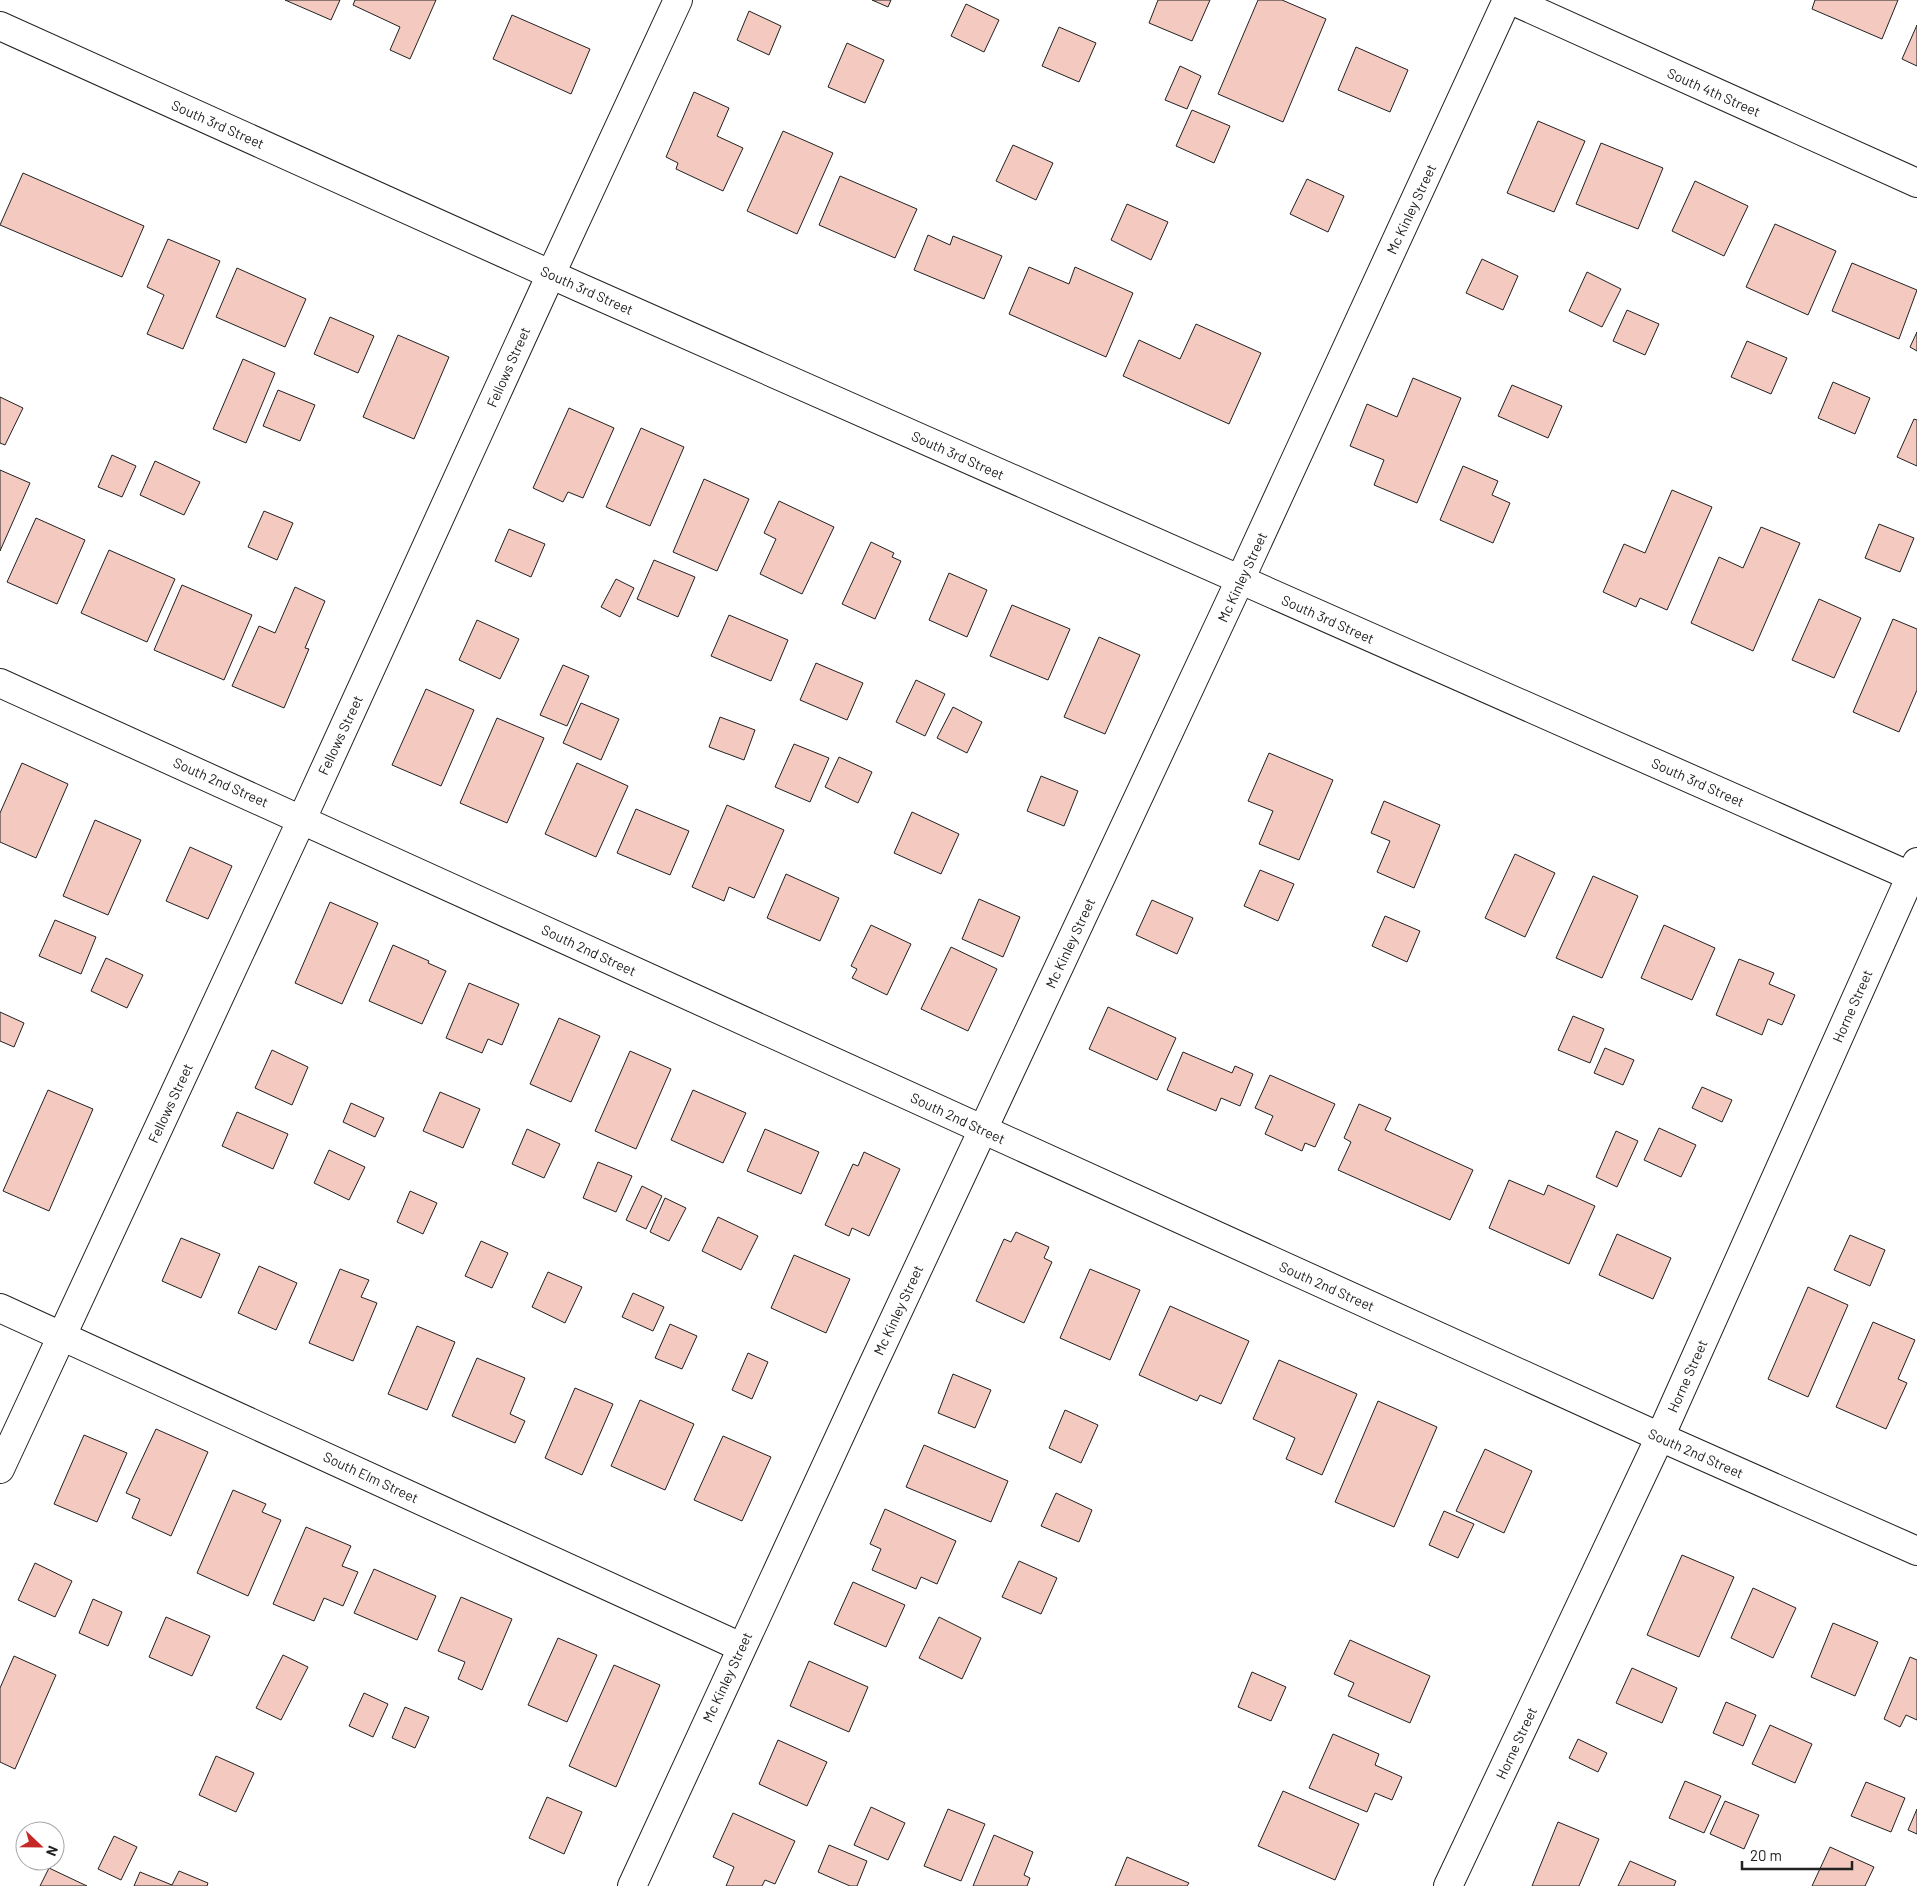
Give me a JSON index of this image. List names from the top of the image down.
{
  "streets": {
    "street": [
      "South 4th Street",
      "South 3rd Street",
      "Mc Kinley Street",
      "Fellows Street",
      "South 2nd Street",
      "Horne Street",
      "South Elm Street"
    ]
  },
  "crossings": [
    ["South 3rd Street", "Mc Kinley Street"],
    ["South 3rd Street", "Fellows Street"],
    ["South 3rd Street", "Horne Street"],
    ["Mc Kinley Street", "South 2nd Street"],
    ["Mc Kinley Street", "South Elm Street"],
    ["Fellows Street", "South 2nd Street"],
    ["Fellows Street", "South Elm Street"],
    ["South 2nd Street", "Horne Street"]
  ],
  "scale_bar": "20 m",
  "north": "right"
}
